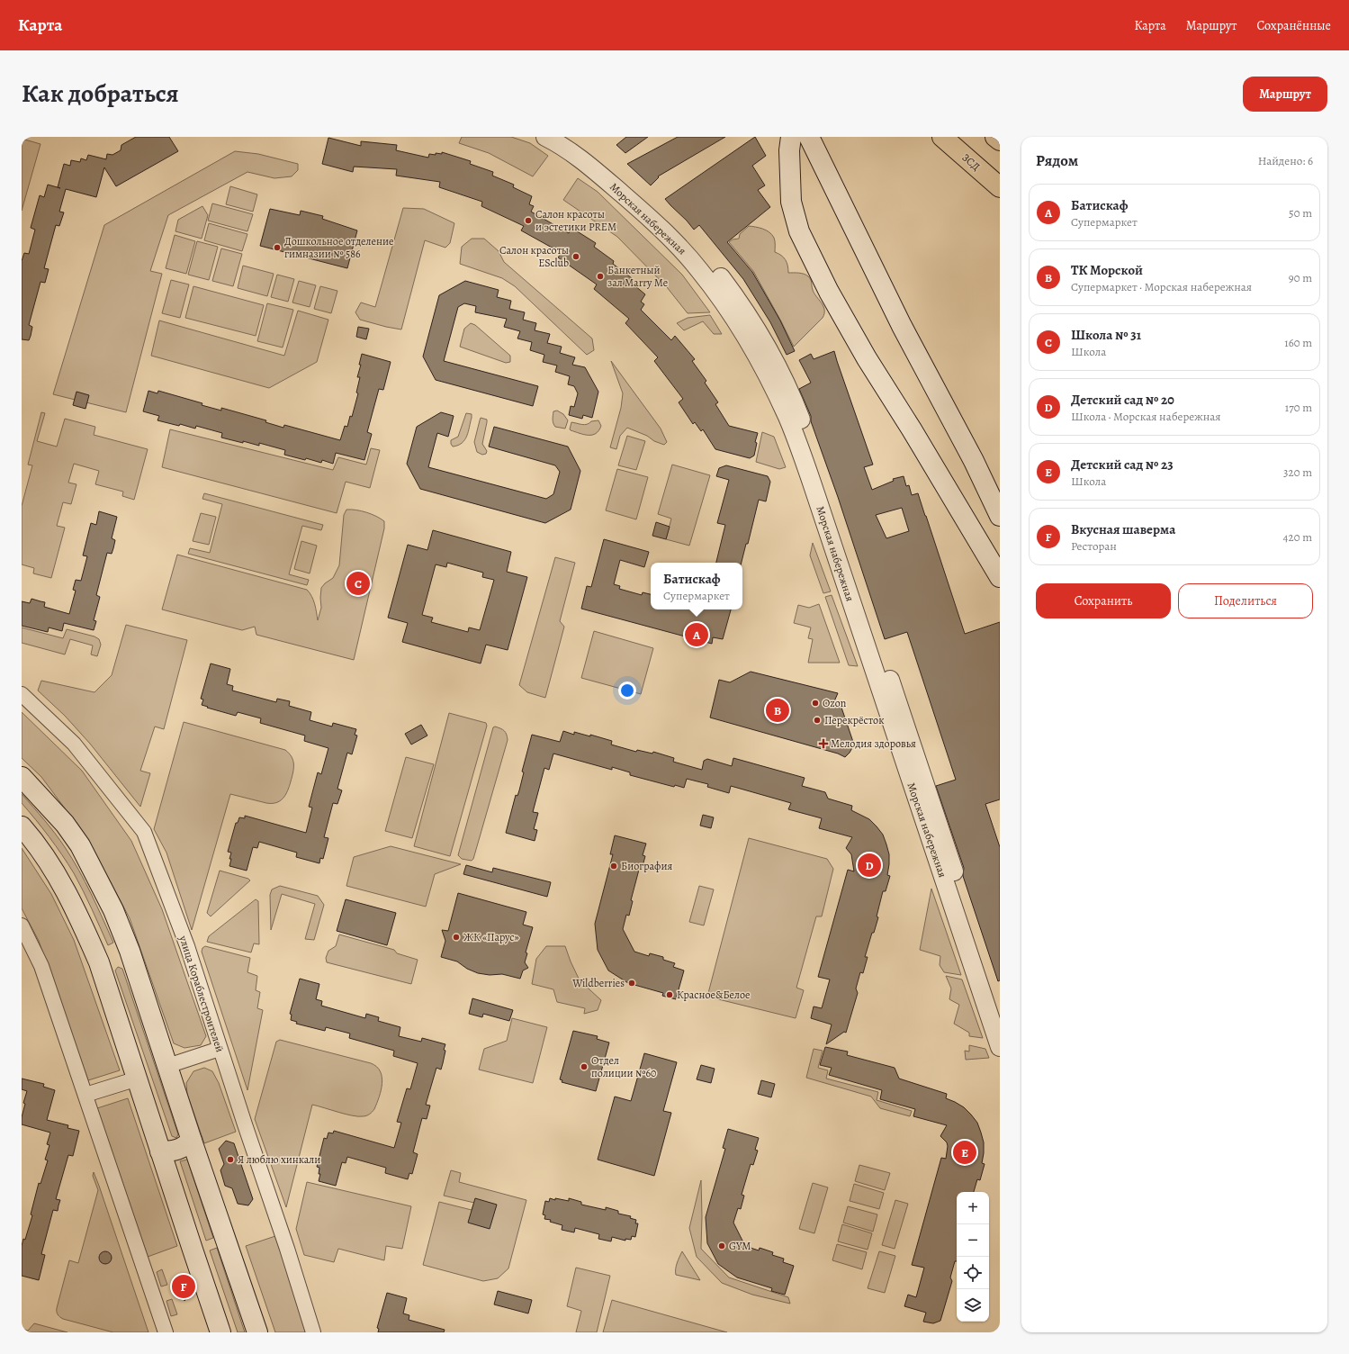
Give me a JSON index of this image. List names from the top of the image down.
{
  "streets": {
    "highway": ["ЗСД"],
    "street": ["Морская набережная", "улица Кораблестроителей"]
  },
  "places": {
    "other": [
      "Салон красоты и эстетики PREM",
      "Дошкольное отделение гимназии № 586",
      "Салон красоты ESclub",
      "Банкетный зал Marry Me",
      "Ozon",
      "Перекрёсток",
      "Биография",
      "ЖК «Парус»",
      "Wildberries",
      "Красное&Белое",
      "Отдел полиции №60",
      "Я люблю хинкали",
      "GYM"
    ],
    "health": ["Мелодия здоровья"]
  },
  "page": {
    "header": "Карта",
    "nav": ["Карта", "Маршрут", "Сохранённые"],
    "title": "Как добраться",
    "buttons": [
      "Маршрут",
      ["Сохранить", "Поделиться"]
    ],
    "heading": ["Рядом", "Найдено: 6"],
    "list": [
      {
        "mark": "A",
        "name": "Батискаф",
        "note": "Супермаркет",
        "value": "50 m"
      },
      {
        "mark": "B",
        "name": "ТК Морской",
        "note": "Супермаркет · Морская набережная",
        "value": "90 m"
      },
      {
        "mark": "C",
        "name": "Школа № 31",
        "note": "Школа",
        "value": "160 m"
      },
      {
        "mark": "D",
        "name": "Детский сад № 20",
        "note": "Школа · Морская набережная",
        "value": "170 m"
      },
      {
        "mark": "E",
        "name": "Детский сад № 23",
        "note": "Школа",
        "value": "320 m"
      },
      {
        "mark": "F",
        "name": "Вкусная шаверма",
        "note": "Ресторан",
        "value": "420 m"
      }
    ],
    "popup": ["Батискаф", "Супермаркет"],
    "pins": [
      "C",
      "A",
      "B",
      "D",
      "E",
      "F"
    ],
    "map_buttons": ["+", "−"]
  }
}
